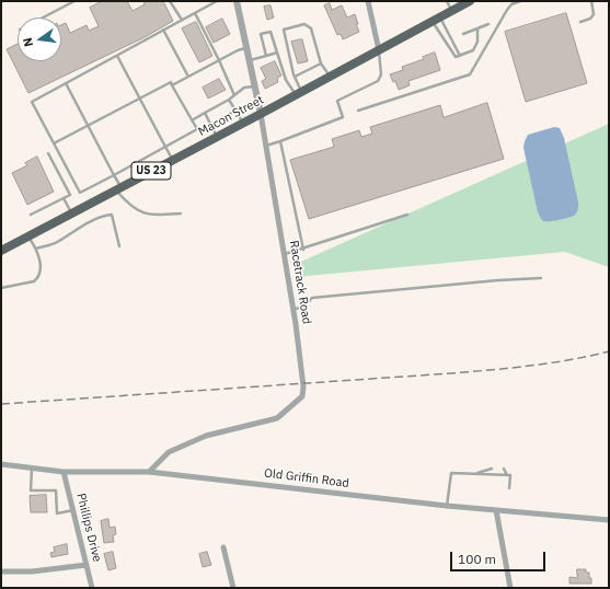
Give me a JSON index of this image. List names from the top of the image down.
{
  "streets": {
    "main road": ["Macon Street", "US 23"],
    "street": ["Racetrack Road", "Old Griffin Road", "Phillips Drive"]
  },
  "crossings": [
    ["Macon Street", "Racetrack Road"],
    ["Racetrack Road", "Old Griffin Road"],
    ["Old Griffin Road", "Phillips Drive"]
  ],
  "scale_bar": "100 m",
  "north": "left"
}
